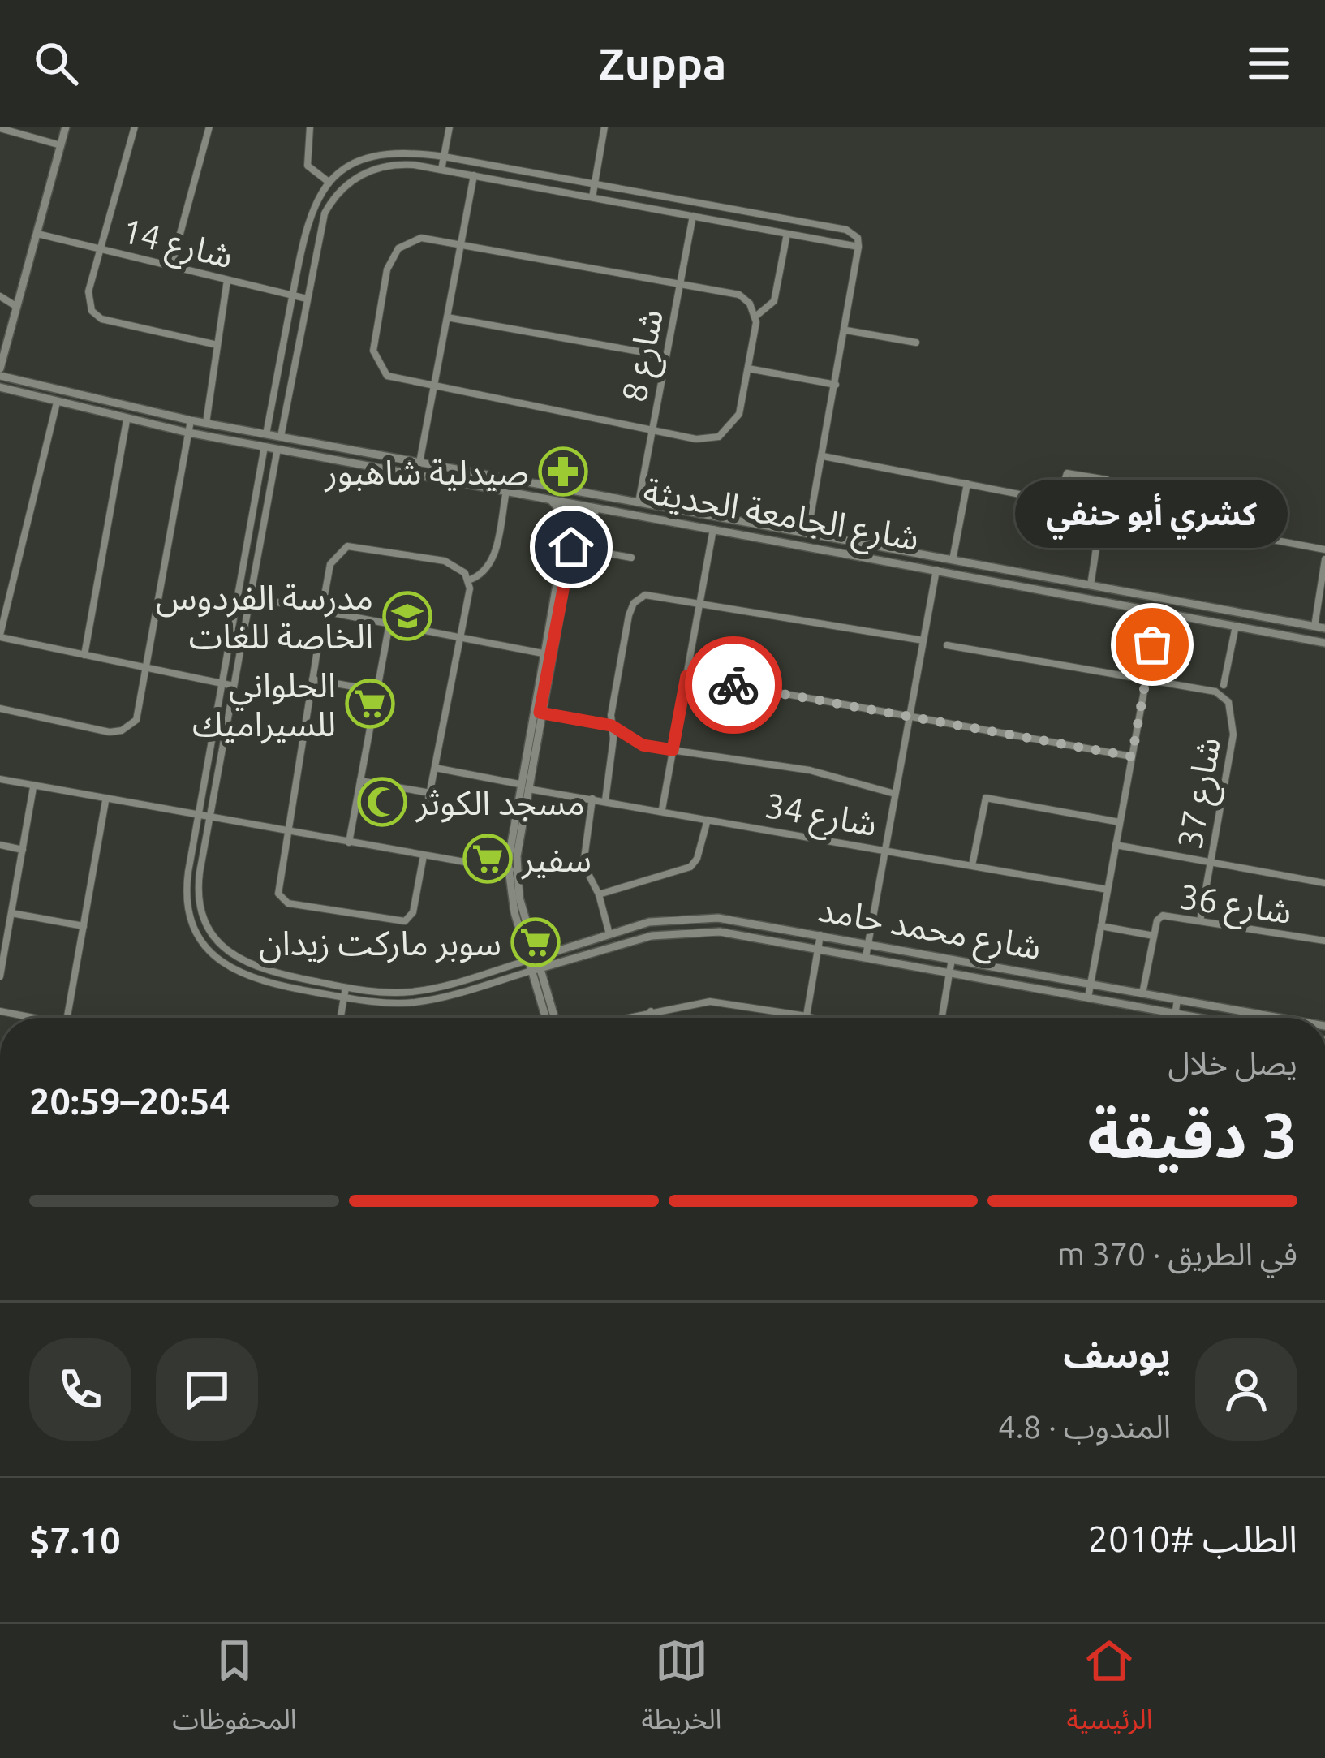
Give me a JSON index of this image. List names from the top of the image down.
{
  "streets": {
    "street": [
      "شارع 14",
      "شارع 8",
      "شارع الجامعة الحديثة",
      "شارع 37",
      "شارع 34",
      "شارع 36",
      "شارع محمد حامد"
    ]
  },
  "crossings": [
    ["شارع 8", "شارع الجامعة الحديثة"],
    ["شارع 37", "شارع 36"],
    ["شارع 36", "شارع محمد حامد"]
  ],
  "places": {
    "pharmacy": ["صيدلية شاهبور"],
    "school or university": ["مدرسة الفردوس الخاصة للغات"],
    "other": ["كشري أبو حنفي"],
    "supermarket": ["الحلواني للسيراميك", "سفير", "سوبر ماركت زيدان"],
    "mosque": ["مسجد الكوثر"]
  },
  "page": {
    "header": "Zuppa",
    "bubble": "كشري أبو حنفي",
    "heading": ["3 دقيقة", "يصل خلال", "20:54–20:59"],
    "panel": [
      "يوسف",
      "المندوب · 4.8",
      "الطلب #2010",
      "$7.10"
    ],
    "bar": "في الطريق · 370 m",
    "tabs": ["الرئيسية", "الخريطة", "المحفوظات"]
  }
}
